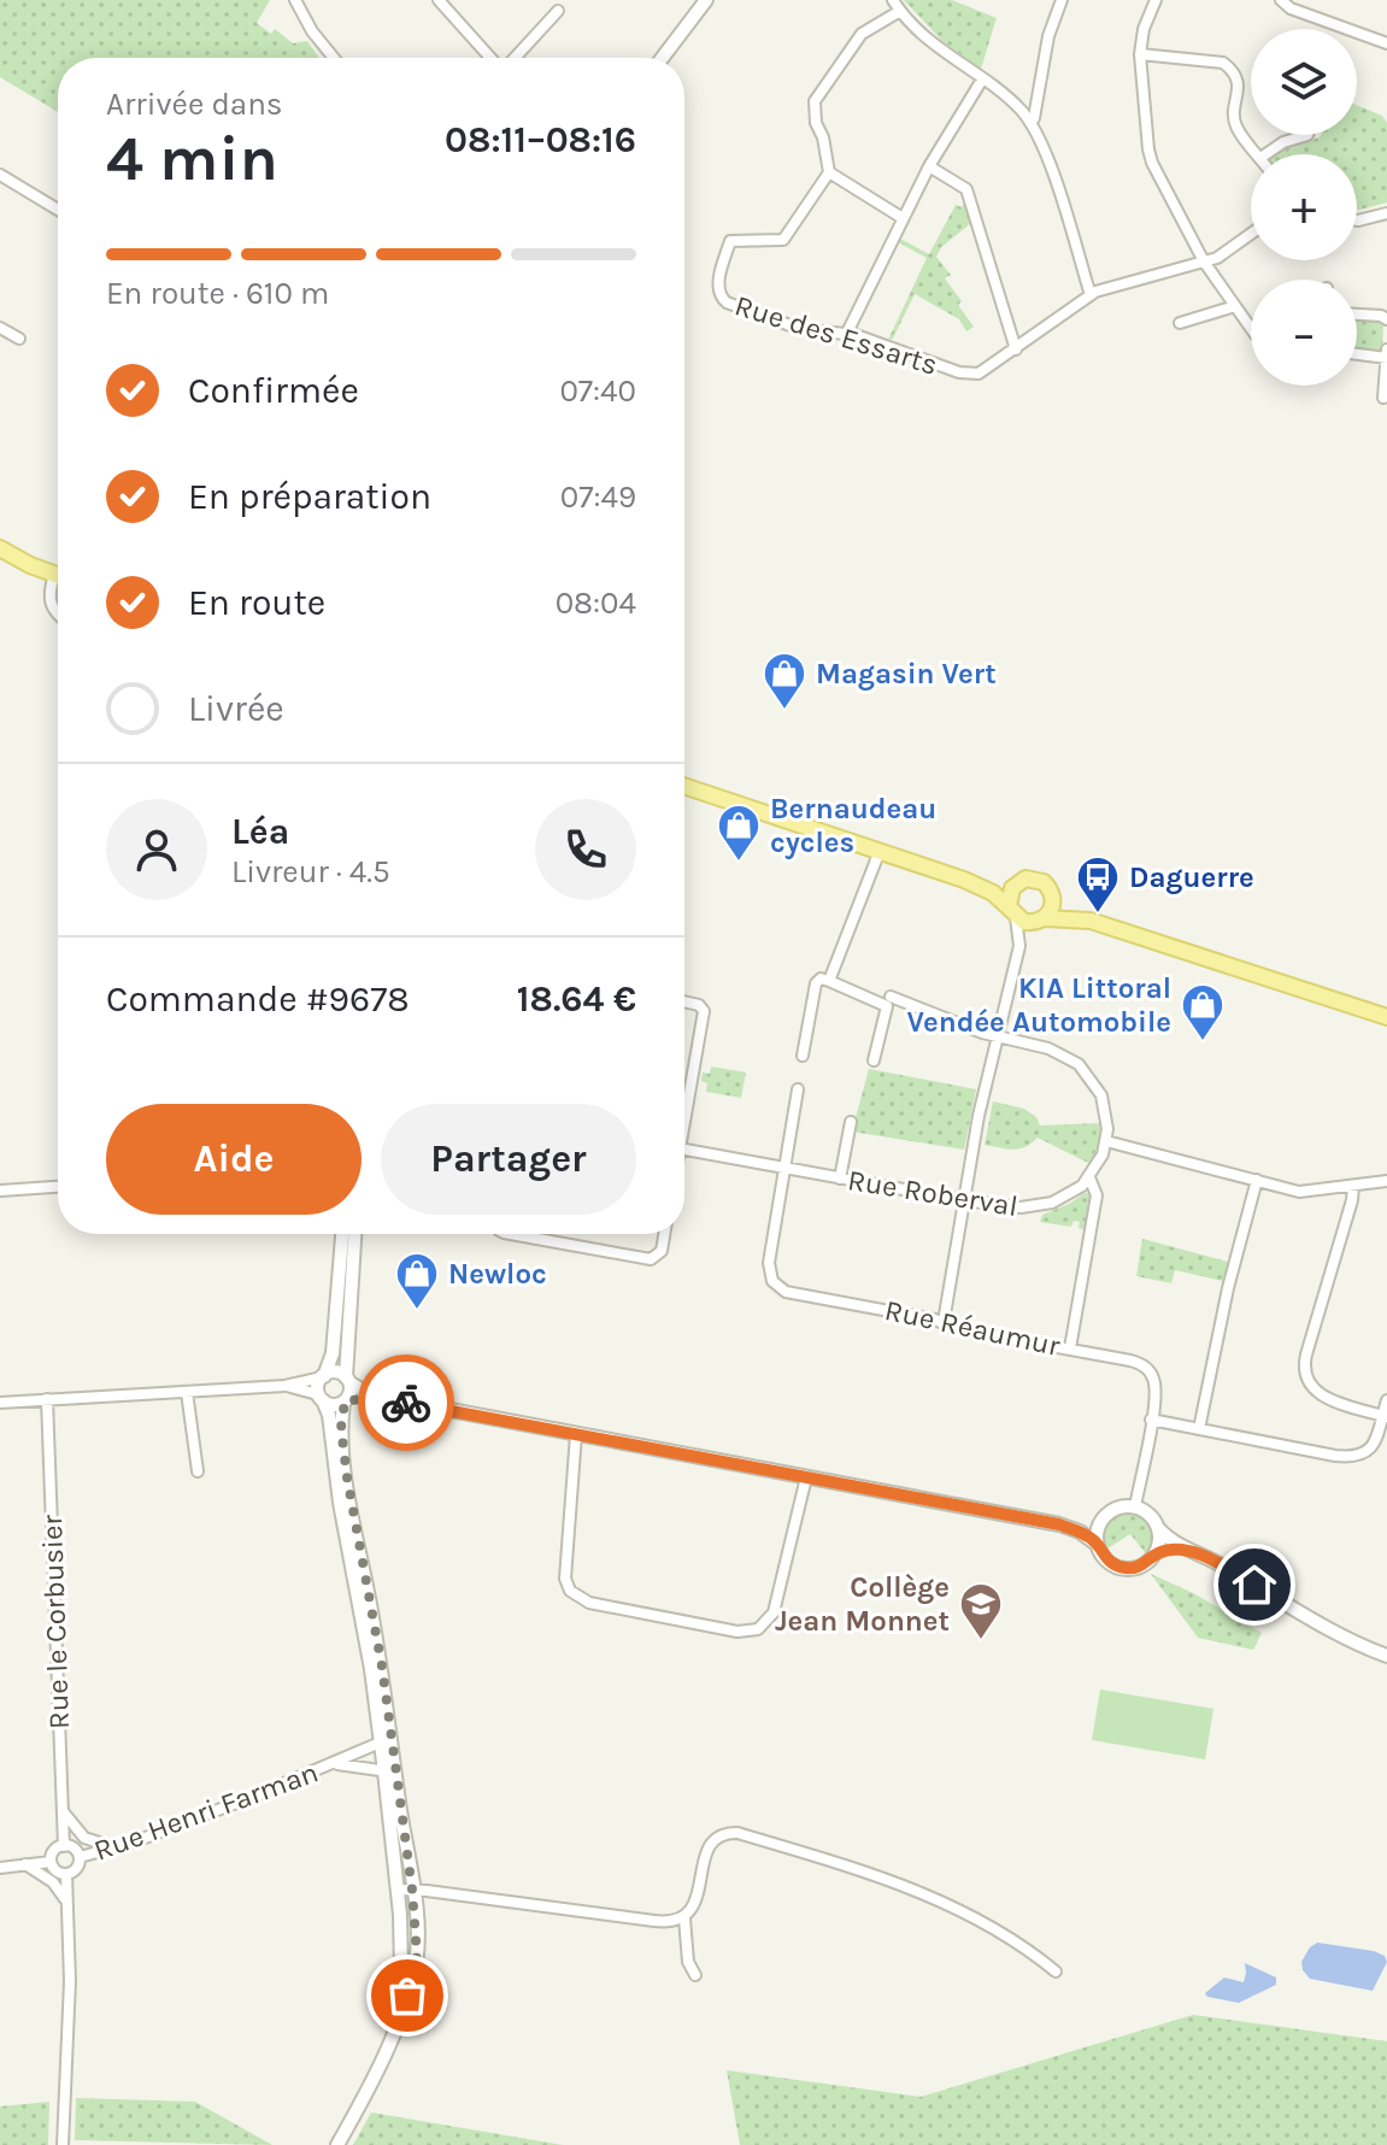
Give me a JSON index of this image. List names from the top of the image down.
{
  "streets": {
    "street": [
      "Rue des Essarts",
      "Rue Roberval",
      "Rue Réaumur",
      "Rue le Corbusier",
      "Rue Henri Farman"
    ]
  },
  "crossings": [
    ["Rue Roberval", "Rue Réaumur"],
    ["Rue le Corbusier", "Rue Henri Farman"]
  ],
  "places": {
    "shop": [
      "Magasin Vert",
      "Bernaudeau cycles",
      "KIA Littoral Vendée Automobile",
      "Newloc"
    ],
    "bus stop": ["Daguerre"],
    "school or university": ["Collège Jean Monnet"]
  },
  "page": {
    "map_buttons": ["+", "−"],
    "heading": ["4 min", "Arrivée dans", "08:11–08:16"],
    "panel": [
      "Léa",
      "Livreur · 4.5",
      "Commande #9678",
      "18.64 €"
    ],
    "bar": "En route · 610 m",
    "list": [
      ["Confirmée", "07:40"],
      ["En préparation", "07:49"],
      ["En route", "08:04"],
      "Livrée"
    ],
    "buttons": ["Aide", "Partager"]
  }
}
